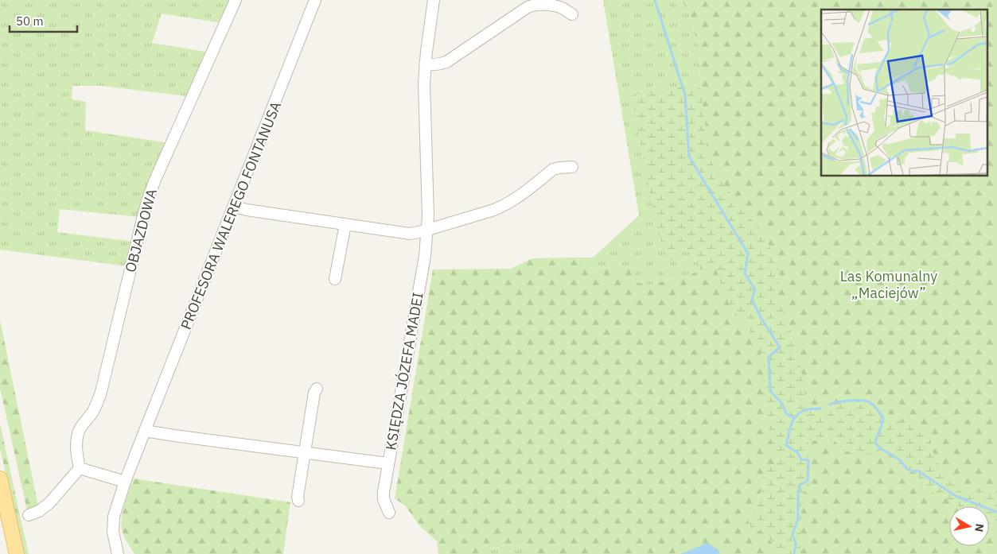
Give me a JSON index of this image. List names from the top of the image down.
{
  "streets": {
    "street": ["PROFESORA WALEREGO FONTANUSA", "OBJAZDOWA", "KSIĘDZA JÓZEFA MADEI"]
  },
  "parks": ["Las Komunalny „Maciejów”"],
  "scale_bar": "50 m",
  "north": "right"
}
